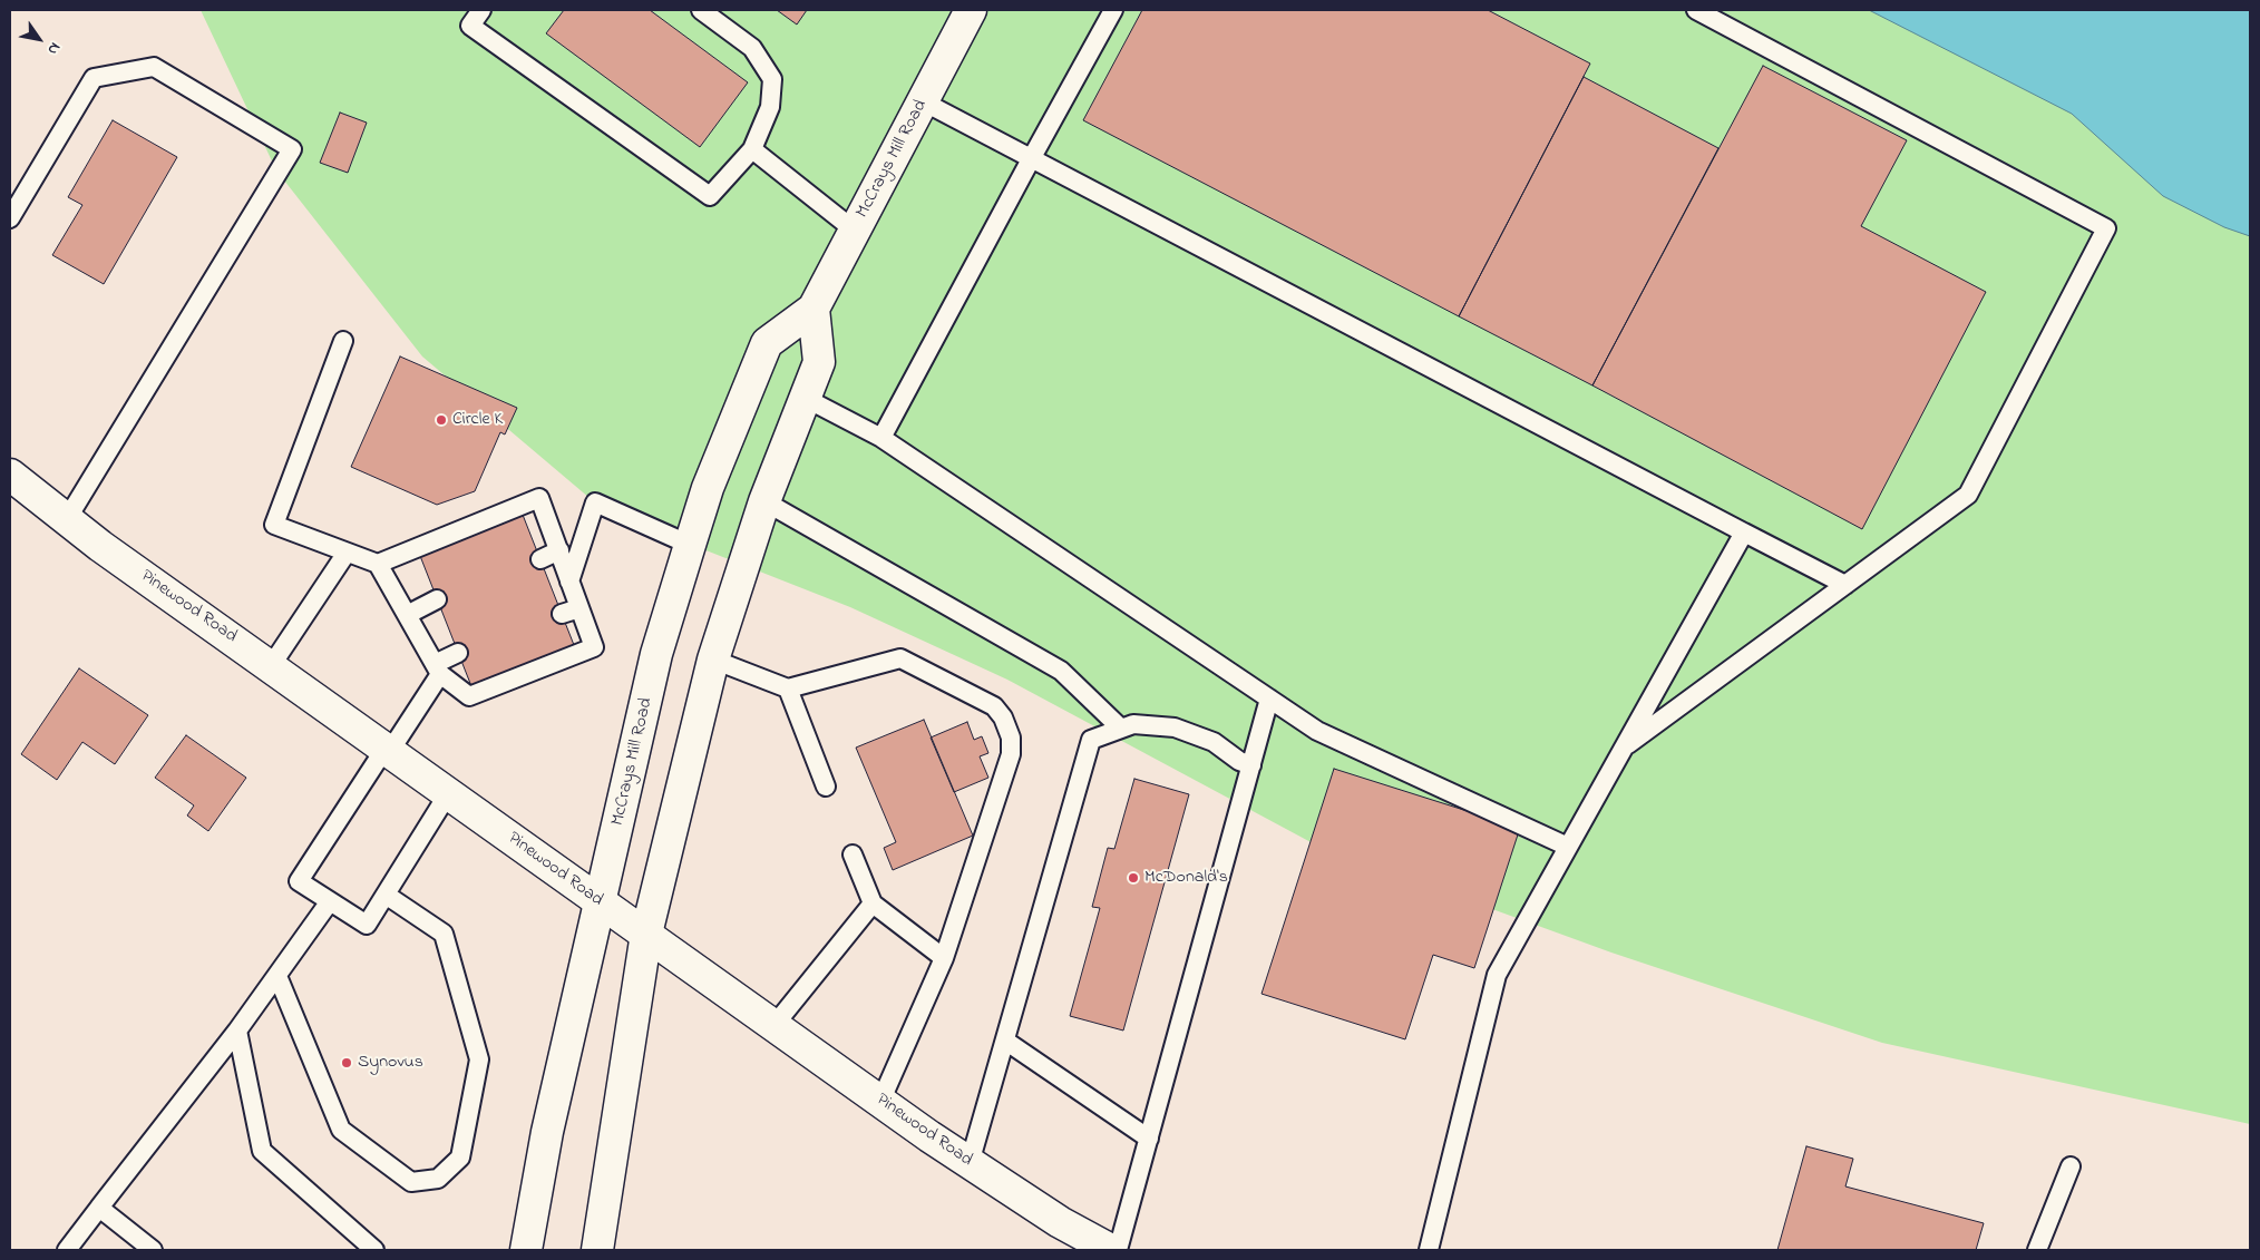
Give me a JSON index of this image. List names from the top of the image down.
{
  "streets": {
    "street": ["McCrays Mill Road", "Pinewood Road"]
  },
  "crossings": [
    ["McCrays Mill Road", "Pinewood Road"]
  ],
  "places": ["Circle K", "McDonald's", "Synovus"],
  "north": "bottom right"
}
